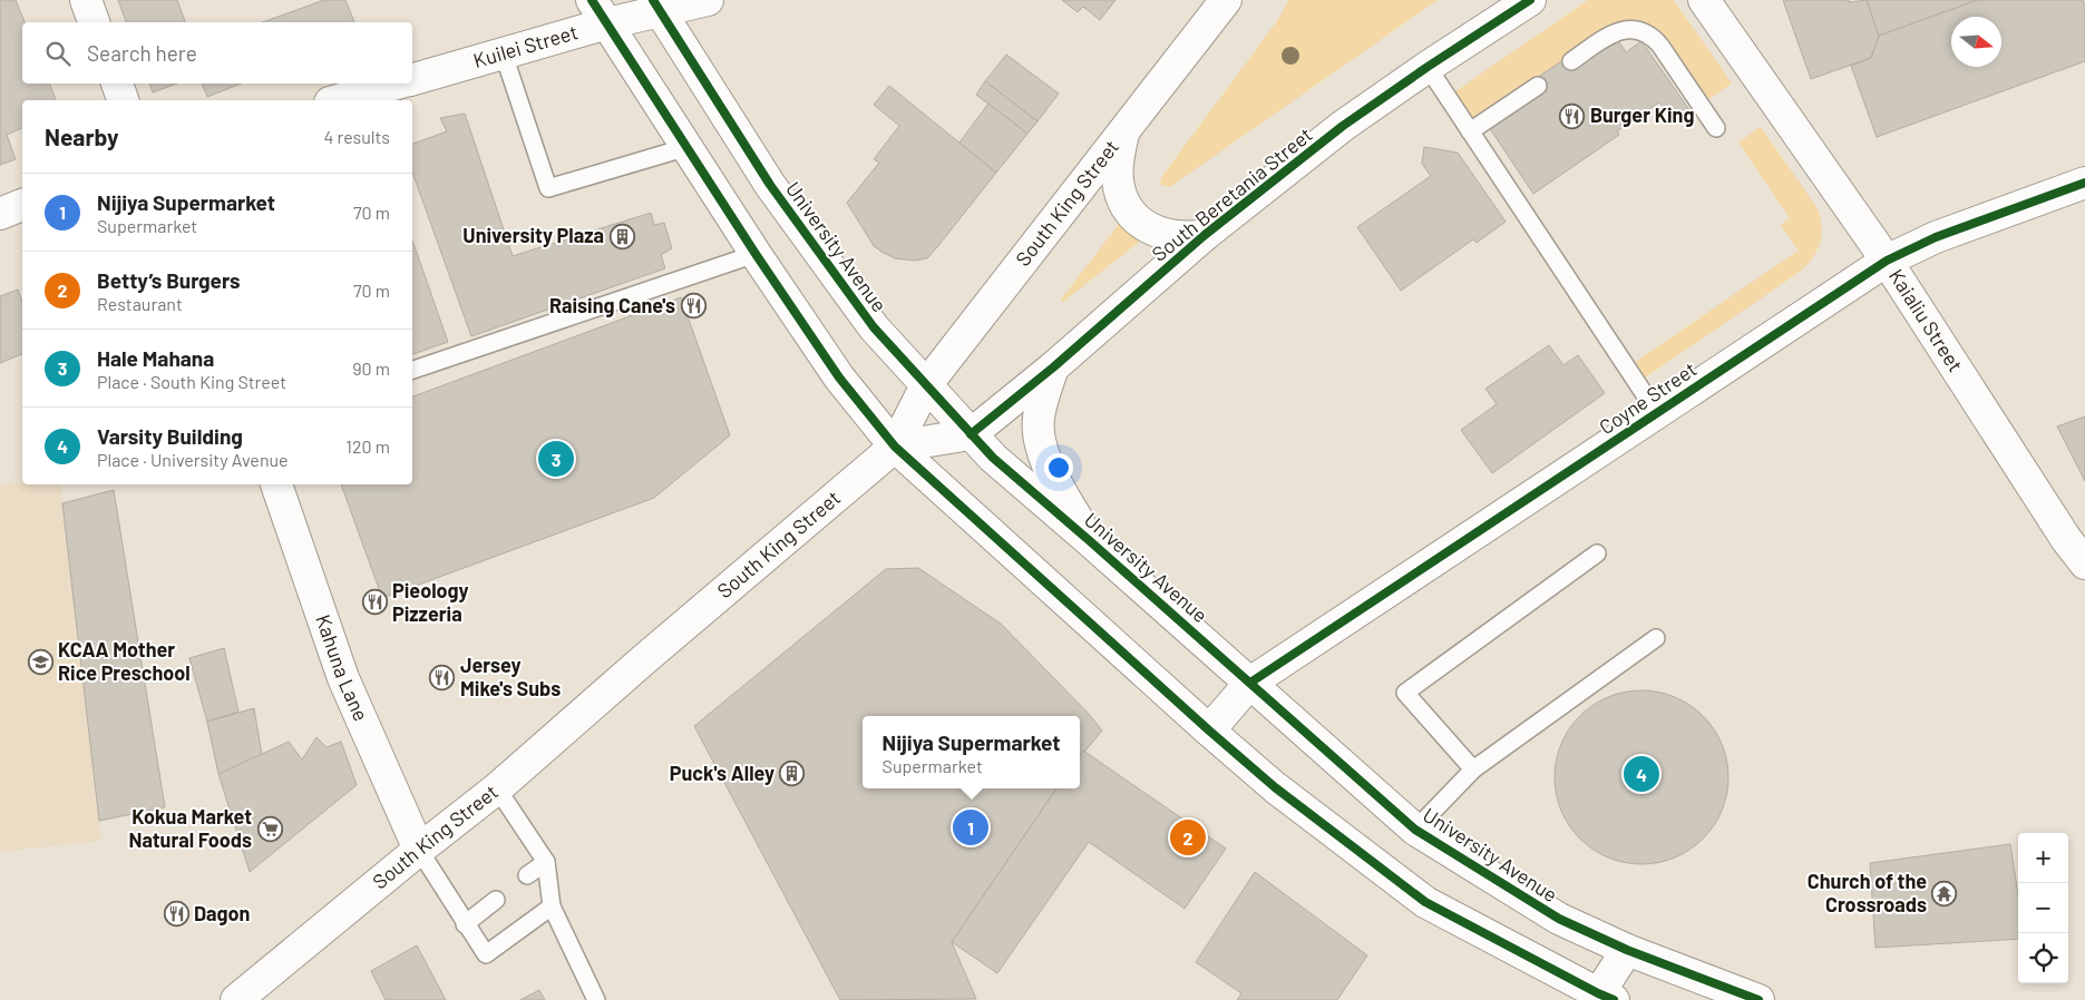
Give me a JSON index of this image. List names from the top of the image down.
{
  "streets": {
    "main road": [
      "Kuilei Street",
      "South Beretania Street",
      "South King Street",
      "University Avenue",
      "Kaialiu Street",
      "Coyne Street",
      "Kahuna Lane"
    ]
  },
  "crossings": [
    ["Kuilei Street", "University Avenue"],
    ["South Beretania Street", "South King Street"],
    ["South Beretania Street", "University Avenue"],
    ["South King Street", "University Avenue"],
    ["South King Street", "Kahuna Lane"],
    ["University Avenue", "Coyne Street"],
    ["Kaialiu Street", "Coyne Street"]
  ],
  "places": {
    "restaurant": [
      "Burger King",
      "Raising Cane's",
      "Pieology Pizzeria",
      "Jersey Mike's Subs",
      "Dagon"
    ],
    "building": ["University Plaza", "Puck's Alley"],
    "school or university": ["KCAA Mother Rice Preschool"],
    "supermarket": ["Kokua Market Natural Foods"],
    "temple": ["Church of the Crossroads"]
  },
  "north": "right",
  "page": {
    "search": "Search here",
    "heading": ["Nearby", "4 results"],
    "list": [
      {
        "mark": "1",
        "name": "Nijiya Supermarket",
        "note": "Supermarket",
        "value": "70 m"
      },
      {
        "mark": "2",
        "name": "Betty’s Burgers",
        "note": "Restaurant",
        "value": "70 m"
      },
      {
        "mark": "3",
        "name": "Hale Mahana",
        "note": "Place · South King Street",
        "value": "90 m"
      },
      {
        "mark": "4",
        "name": "Varsity Building",
        "note": "Place · University Avenue",
        "value": "120 m"
      }
    ],
    "pins": [
      "3",
      "4",
      "1",
      "2"
    ],
    "popup": ["Nijiya Supermarket", "Supermarket"],
    "map_buttons": ["+", "−"]
  }
}
